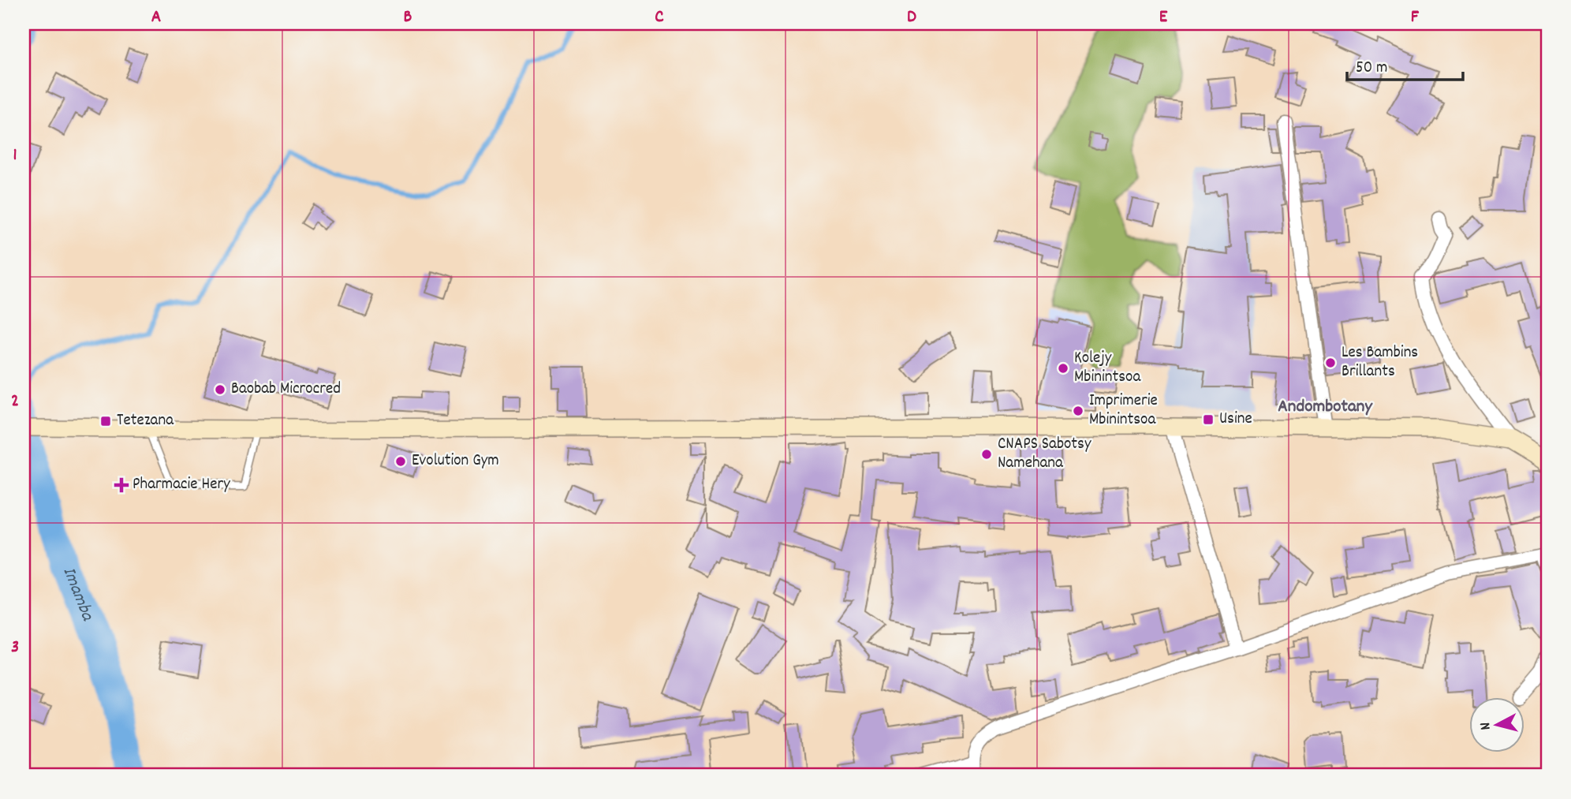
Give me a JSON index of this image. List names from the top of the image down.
{
  "districts": ["Andombotany"],
  "water": ["Imamba"],
  "places": {
    "other": [
      "Les Bambins Brillants",
      "Kolejy Mbinintsoa",
      "Baobab Microcred",
      "Imprimerie Mbinintsoa",
      "CNAPS Sabotsy Namehana",
      "Evolution Gym"
    ],
    "transit": ["Usine", "Tetezana"],
    "health": ["Pharmacie Hery"]
  },
  "scale_bar": "50 m",
  "north": "left",
  "grid": {
    "columns": [
      "A",
      "B",
      "C",
      "D",
      "E",
      "F"
    ],
    "rows": ["1", "2", "3"]
  }
}
